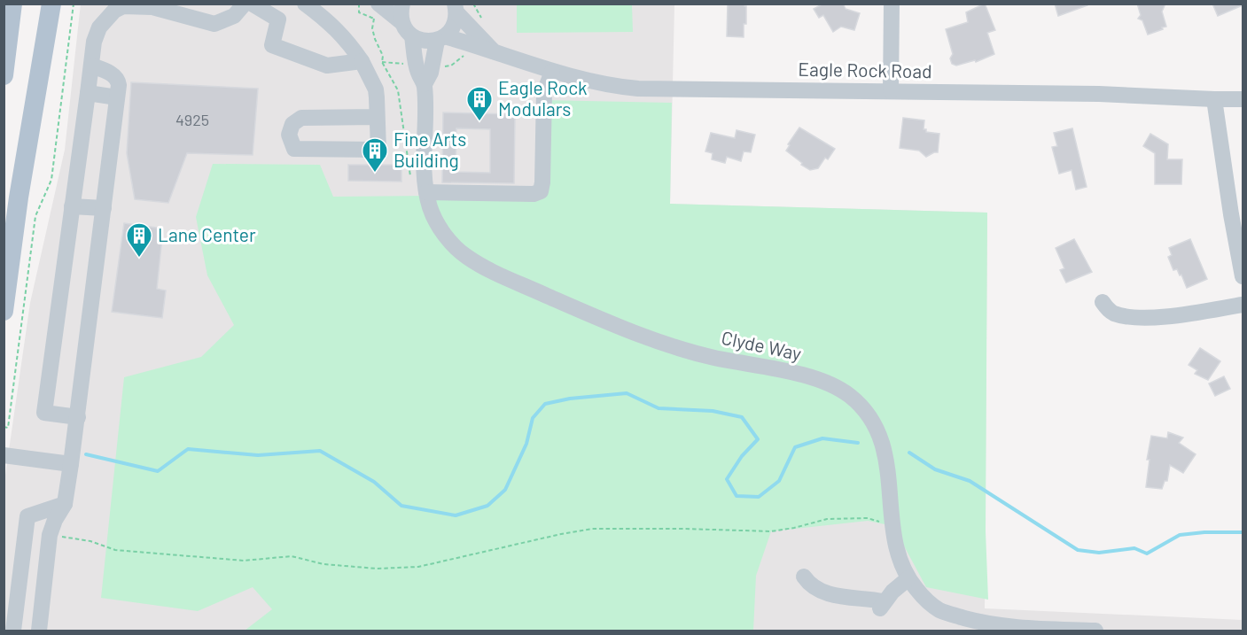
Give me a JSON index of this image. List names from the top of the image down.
{
  "streets": {
    "street": ["Eagle Rock Road", "Clyde Way"]
  },
  "places": {
    "building": ["Eagle Rock Modulars", "Fine Arts Building", "Lane Center"]
  },
  "house_numbers": ["4925"]
}
